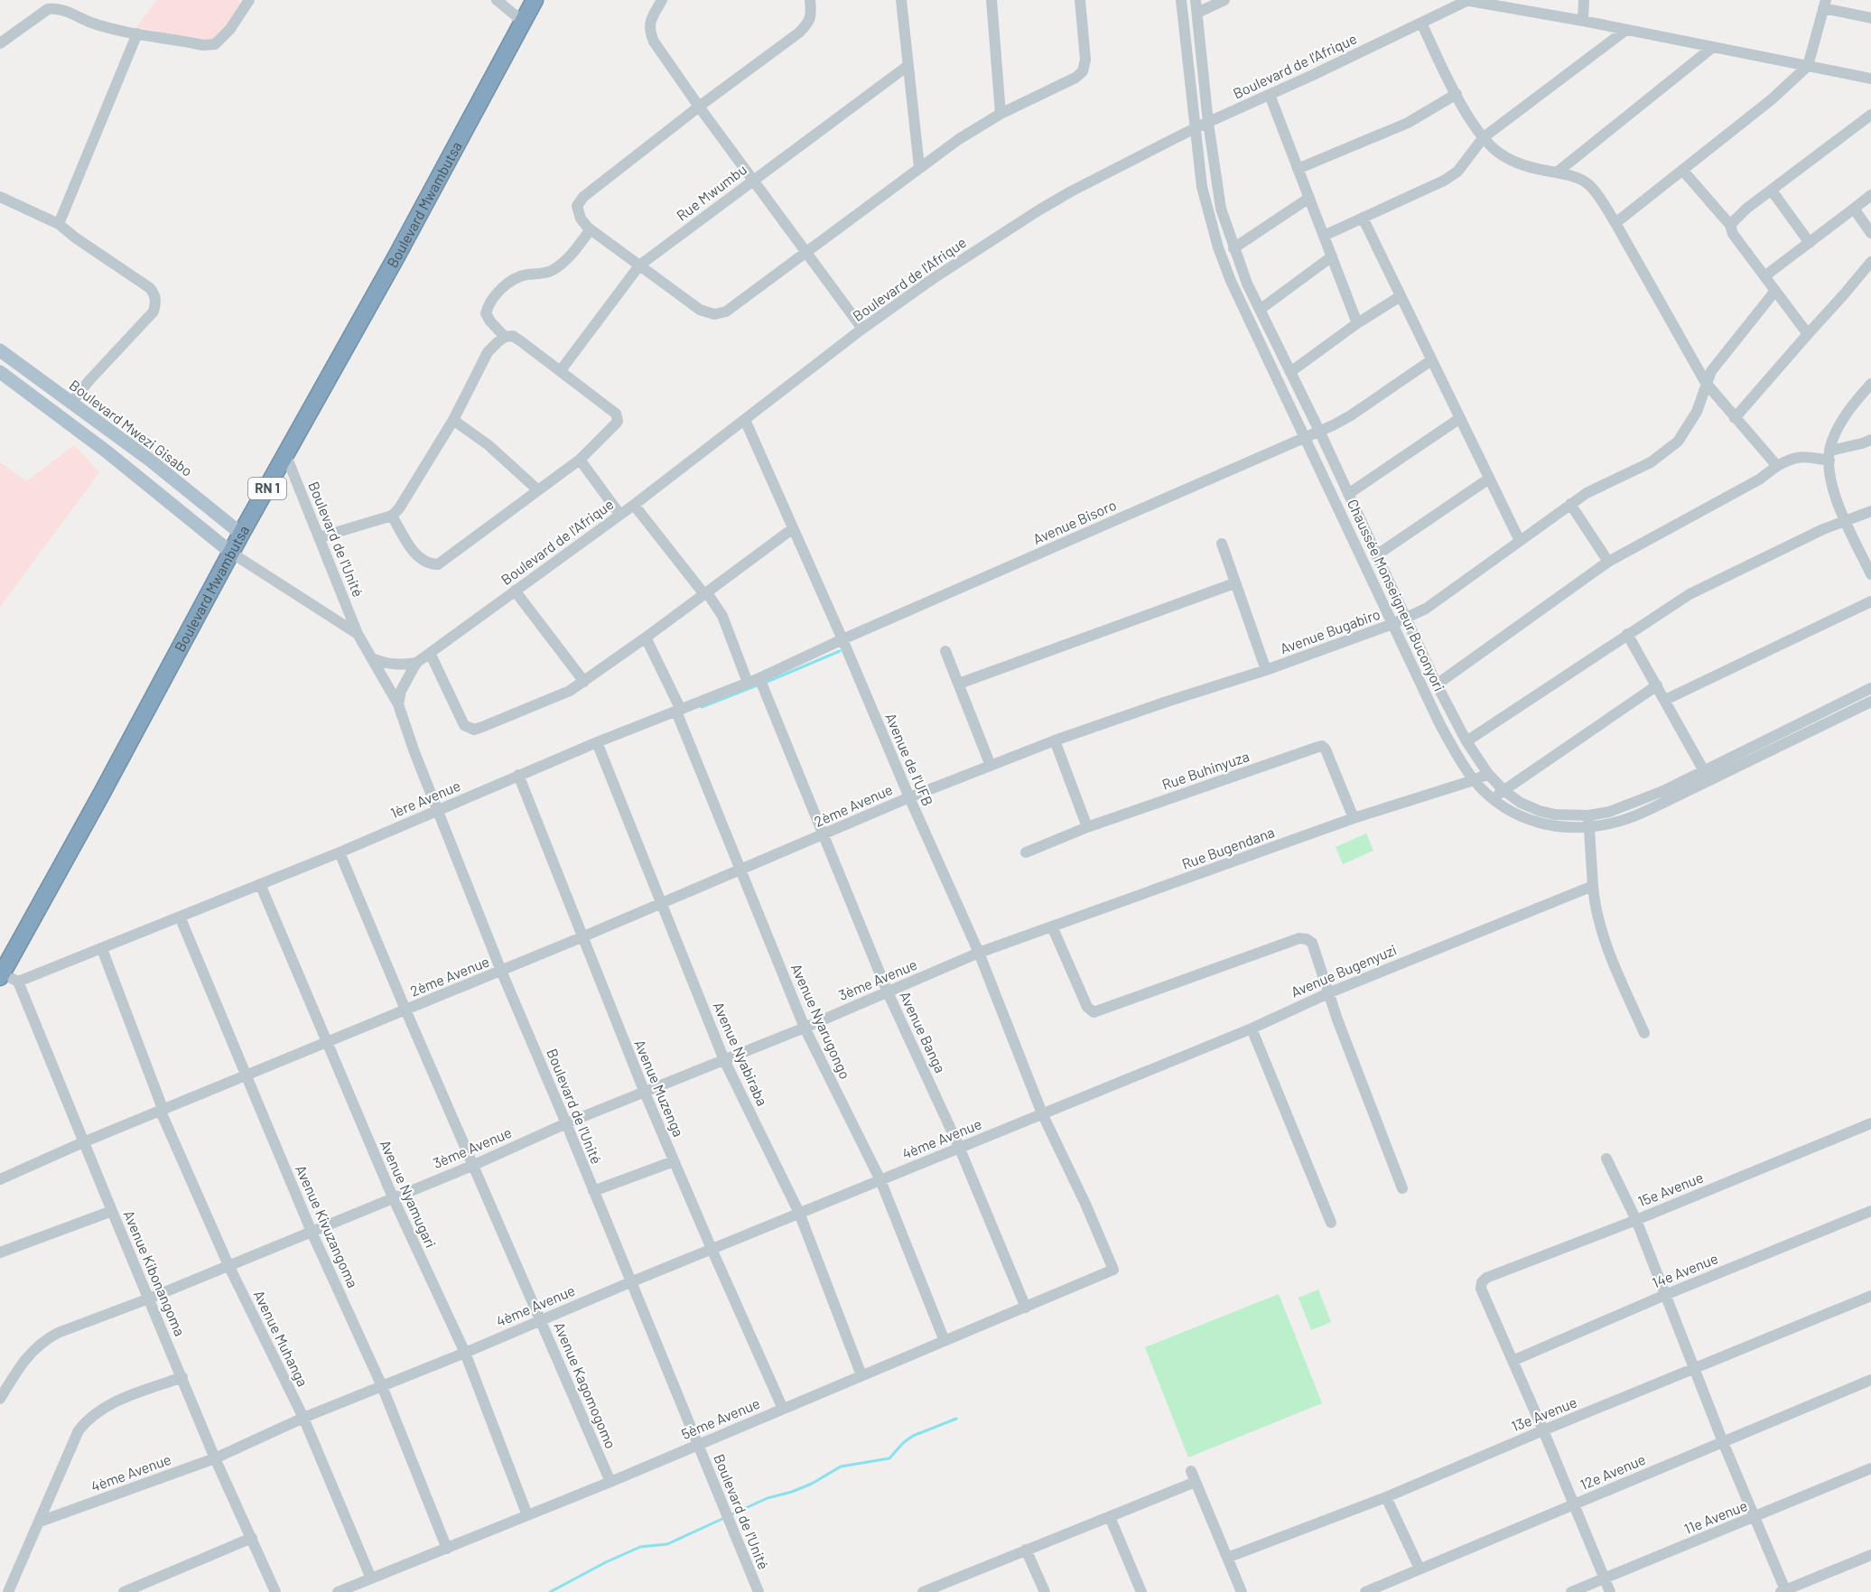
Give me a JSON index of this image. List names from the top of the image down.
{
  "streets": {
    "highway": ["Boulevard Mwambutsa", "RN 1"],
    "main road": ["Boulevard Mwezi Gisabo"],
    "street": [
      "Boulevard de l'Afrique",
      "Rue Mwumbu",
      "Avenue Bisoro",
      "Boulevard de l'Unité",
      "Chaussée Monseigneur Buconyori",
      "Avenue Bugabiro",
      "Avenue de l'UFB",
      "Rue Buhinyuza",
      "1ère Avenue",
      "2ème Avenue",
      "Rue Bugendana",
      "Avenue Bugenyuzi",
      "3ème Avenue",
      "Avenue Nyarugongo",
      "Avenue Banga",
      "Avenue Nyabiraba",
      "Avenue Muzenga",
      "4ème Avenue",
      "15e Avenue",
      "Avenue Nyamugari",
      "Avenue Kivuzangoma",
      "14e Avenue",
      "Avenue Kibonangoma",
      "Avenue Muhanga",
      "Avenue Kagomogomo",
      "13e Avenue",
      "5ème Avenue",
      "12e Avenue",
      "11e Avenue"
    ]
  },
  "crossings": [
    ["Boulevard de l'Afrique", "Boulevard de l'Unité"],
    ["Boulevard de l'Afrique", "Chaussée Monseigneur Buconyori"],
    ["Boulevard de l'Afrique", "Avenue de l'UFB"],
    ["Boulevard Mwambutsa", "Boulevard Mwezi Gisabo"],
    ["Boulevard Mwambutsa", "Boulevard de l'Unité"],
    ["Avenue Bisoro", "Chaussée Monseigneur Buconyori"],
    ["Avenue Bisoro", "Avenue de l'UFB"],
    ["Avenue Bisoro", "1ère Avenue"],
    ["Boulevard de l'Unité", "1ère Avenue"],
    ["Boulevard de l'Unité", "2ème Avenue"],
    ["Boulevard de l'Unité", "3ème Avenue"],
    ["Boulevard de l'Unité", "4ème Avenue"],
    ["Boulevard de l'Unité", "5ème Avenue"],
    ["Chaussée Monseigneur Buconyori", "Avenue Bugabiro"],
    ["Chaussée Monseigneur Buconyori", "Rue Bugendana"],
    ["Avenue Bugabiro", "Avenue de l'UFB"],
    ["Avenue Bugabiro", "2ème Avenue"],
    ["Avenue de l'UFB", "1ère Avenue"],
    ["Avenue de l'UFB", "2ème Avenue"],
    ["Avenue de l'UFB", "Rue Bugendana"],
    ["Avenue de l'UFB", "Avenue Bugenyuzi"],
    ["Avenue de l'UFB", "3ème Avenue"],
    ["Avenue de l'UFB", "4ème Avenue"],
    ["Avenue de l'UFB", "5ème Avenue"],
    ["Rue Buhinyuza", "Rue Bugendana"],
    ["1ère Avenue", "Avenue Nyarugongo"],
    ["1ère Avenue", "Avenue Banga"],
    ["1ère Avenue", "Avenue Nyabiraba"],
    ["1ère Avenue", "Avenue Muzenga"],
    ["1ère Avenue", "Avenue Nyamugari"],
    ["1ère Avenue", "Avenue Kivuzangoma"],
    ["1ère Avenue", "Avenue Kibonangoma"],
    ["1ère Avenue", "Avenue Muhanga"],
    ["1ère Avenue", "Avenue Kagomogomo"],
    ["2ème Avenue", "Avenue Nyarugongo"],
    ["2ème Avenue", "Avenue Banga"],
    ["2ème Avenue", "Avenue Nyabiraba"],
    ["2ème Avenue", "Avenue Muzenga"],
    ["2ème Avenue", "Avenue Nyamugari"],
    ["2ème Avenue", "Avenue Kivuzangoma"],
    ["2ème Avenue", "Avenue Kibonangoma"],
    ["2ème Avenue", "Avenue Muhanga"],
    ["2ème Avenue", "Avenue Kagomogomo"],
    ["Rue Bugendana", "3ème Avenue"],
    ["Avenue Bugenyuzi", "4ème Avenue"],
    ["3ème Avenue", "Avenue Nyarugongo"],
    ["3ème Avenue", "Avenue Banga"],
    ["3ème Avenue", "Avenue Nyabiraba"],
    ["3ème Avenue", "Avenue Muzenga"],
    ["3ème Avenue", "Avenue Nyamugari"],
    ["3ème Avenue", "Avenue Kivuzangoma"],
    ["3ème Avenue", "Avenue Kibonangoma"],
    ["3ème Avenue", "Avenue Muhanga"],
    ["3ème Avenue", "Avenue Kagomogomo"],
    ["Avenue Nyarugongo", "4ème Avenue"],
    ["Avenue Nyarugongo", "5ème Avenue"],
    ["Avenue Banga", "4ème Avenue"],
    ["Avenue Banga", "5ème Avenue"],
    ["Avenue Nyabiraba", "4ème Avenue"],
    ["Avenue Nyabiraba", "5ème Avenue"],
    ["Avenue Muzenga", "4ème Avenue"],
    ["Avenue Muzenga", "5ème Avenue"],
    ["4ème Avenue", "Avenue Nyamugari"],
    ["4ème Avenue", "Avenue Kivuzangoma"],
    ["4ème Avenue", "Avenue Kibonangoma"],
    ["4ème Avenue", "Avenue Muhanga"],
    ["4ème Avenue", "Avenue Kagomogomo"],
    ["15e Avenue", "14e Avenue"],
    ["Avenue Nyamugari", "5ème Avenue"],
    ["Avenue Kivuzangoma", "5ème Avenue"],
    ["Avenue Muhanga", "5ème Avenue"],
    ["Avenue Kagomogomo", "5ème Avenue"]
  ]
}
